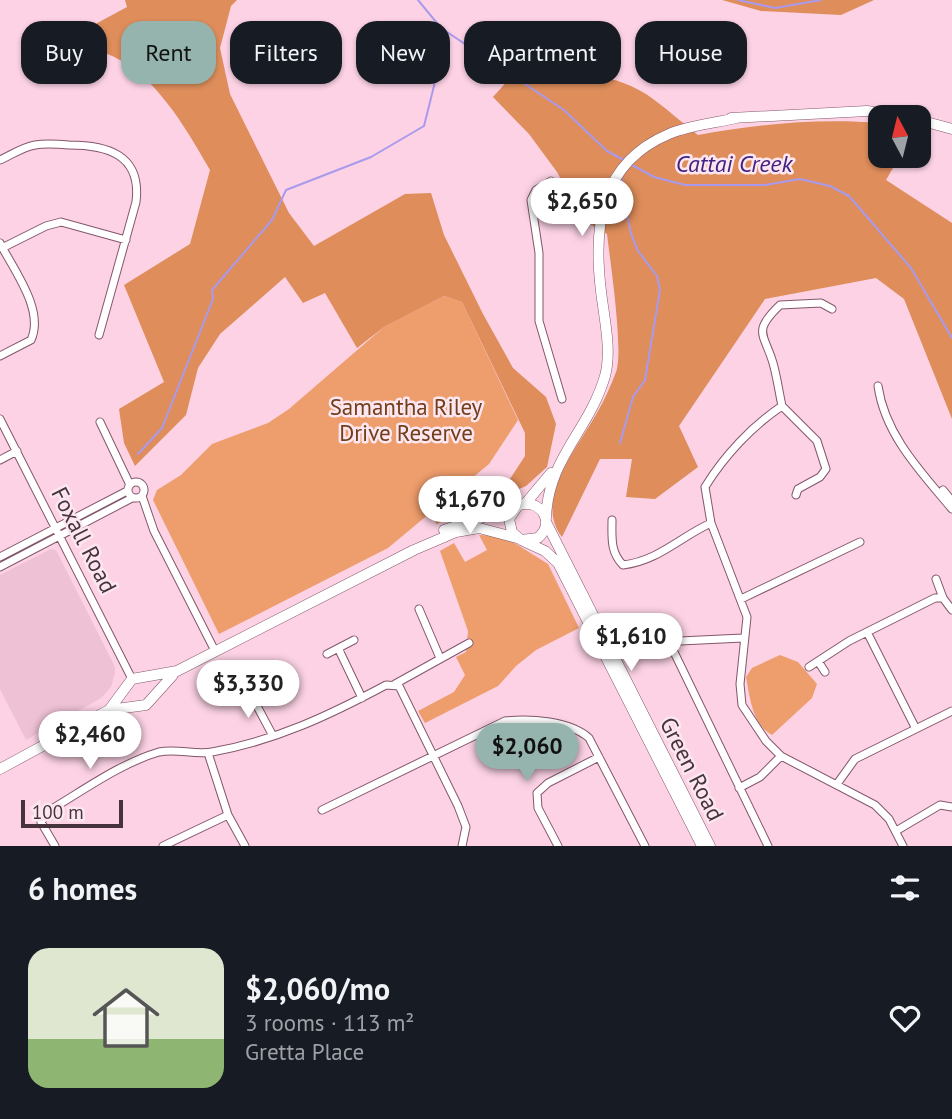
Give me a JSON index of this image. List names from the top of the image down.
{
  "streets": {
    "main road": ["Green Road"],
    "street": ["Foxall Road"]
  },
  "water": ["Cattai Creek"],
  "parks": ["Samantha Riley Drive Reserve"],
  "scale_bar": "100 m",
  "north": "top",
  "page": {
    "chip": [
      "Buy",
      "Rent",
      "Filters",
      "New",
      "Apartment",
      "House"
    ],
    "price": [
      "$2,650",
      "$1,670",
      "$1,610",
      "$3,330",
      "$2,460",
      "$2,060"
    ],
    "scale": "100 m",
    "heading": "6 homes",
    "list": [
      {
        "name": "$2,060/mo",
        "note": "3 rooms · 113 m² · Gretta Place"
      }
    ]
  }
}
